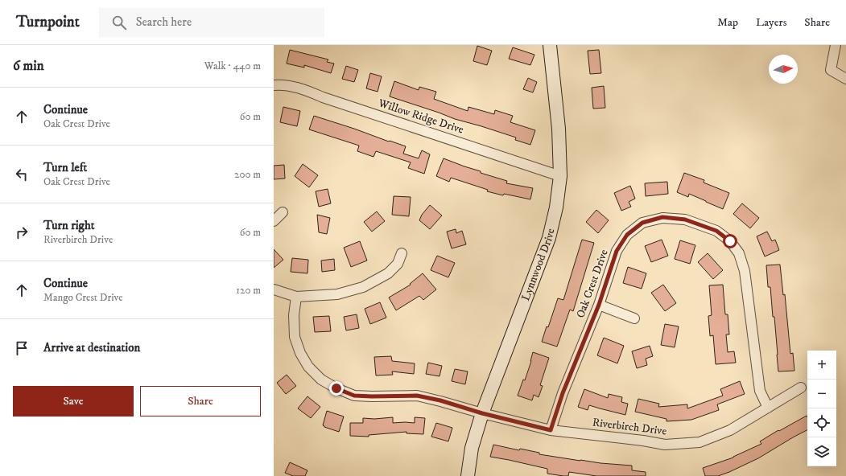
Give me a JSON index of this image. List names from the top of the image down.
{
  "streets": {
    "street": [
      "Willow Ridge Drive",
      "Lynnwood Drive",
      "Oak Crest Drive",
      "Riverbirch Drive"
    ]
  },
  "crossings": [
    ["Willow Ridge Drive", "Lynnwood Drive"],
    ["Lynnwood Drive", "Riverbirch Drive"],
    ["Oak Crest Drive", "Riverbirch Drive"]
  ],
  "north": "right",
  "page": {
    "header": "Turnpoint",
    "search": "Search here",
    "nav": ["Map", "Layers", "Share"],
    "heading": ["6 min", "Walk · 440 m"],
    "list": [
      ["Continue", "Oak Crest Drive", "60 m"],
      ["Turn left", "Oak Crest Drive", "200 m"],
      ["Turn right", "Riverbirch Drive", "60 m"],
      ["Continue", "Mango Crest Drive", "120 m"],
      "Arrive at destination"
    ],
    "map_buttons": ["+", "−"],
    "buttons": ["Save", "Share"]
  }
}
